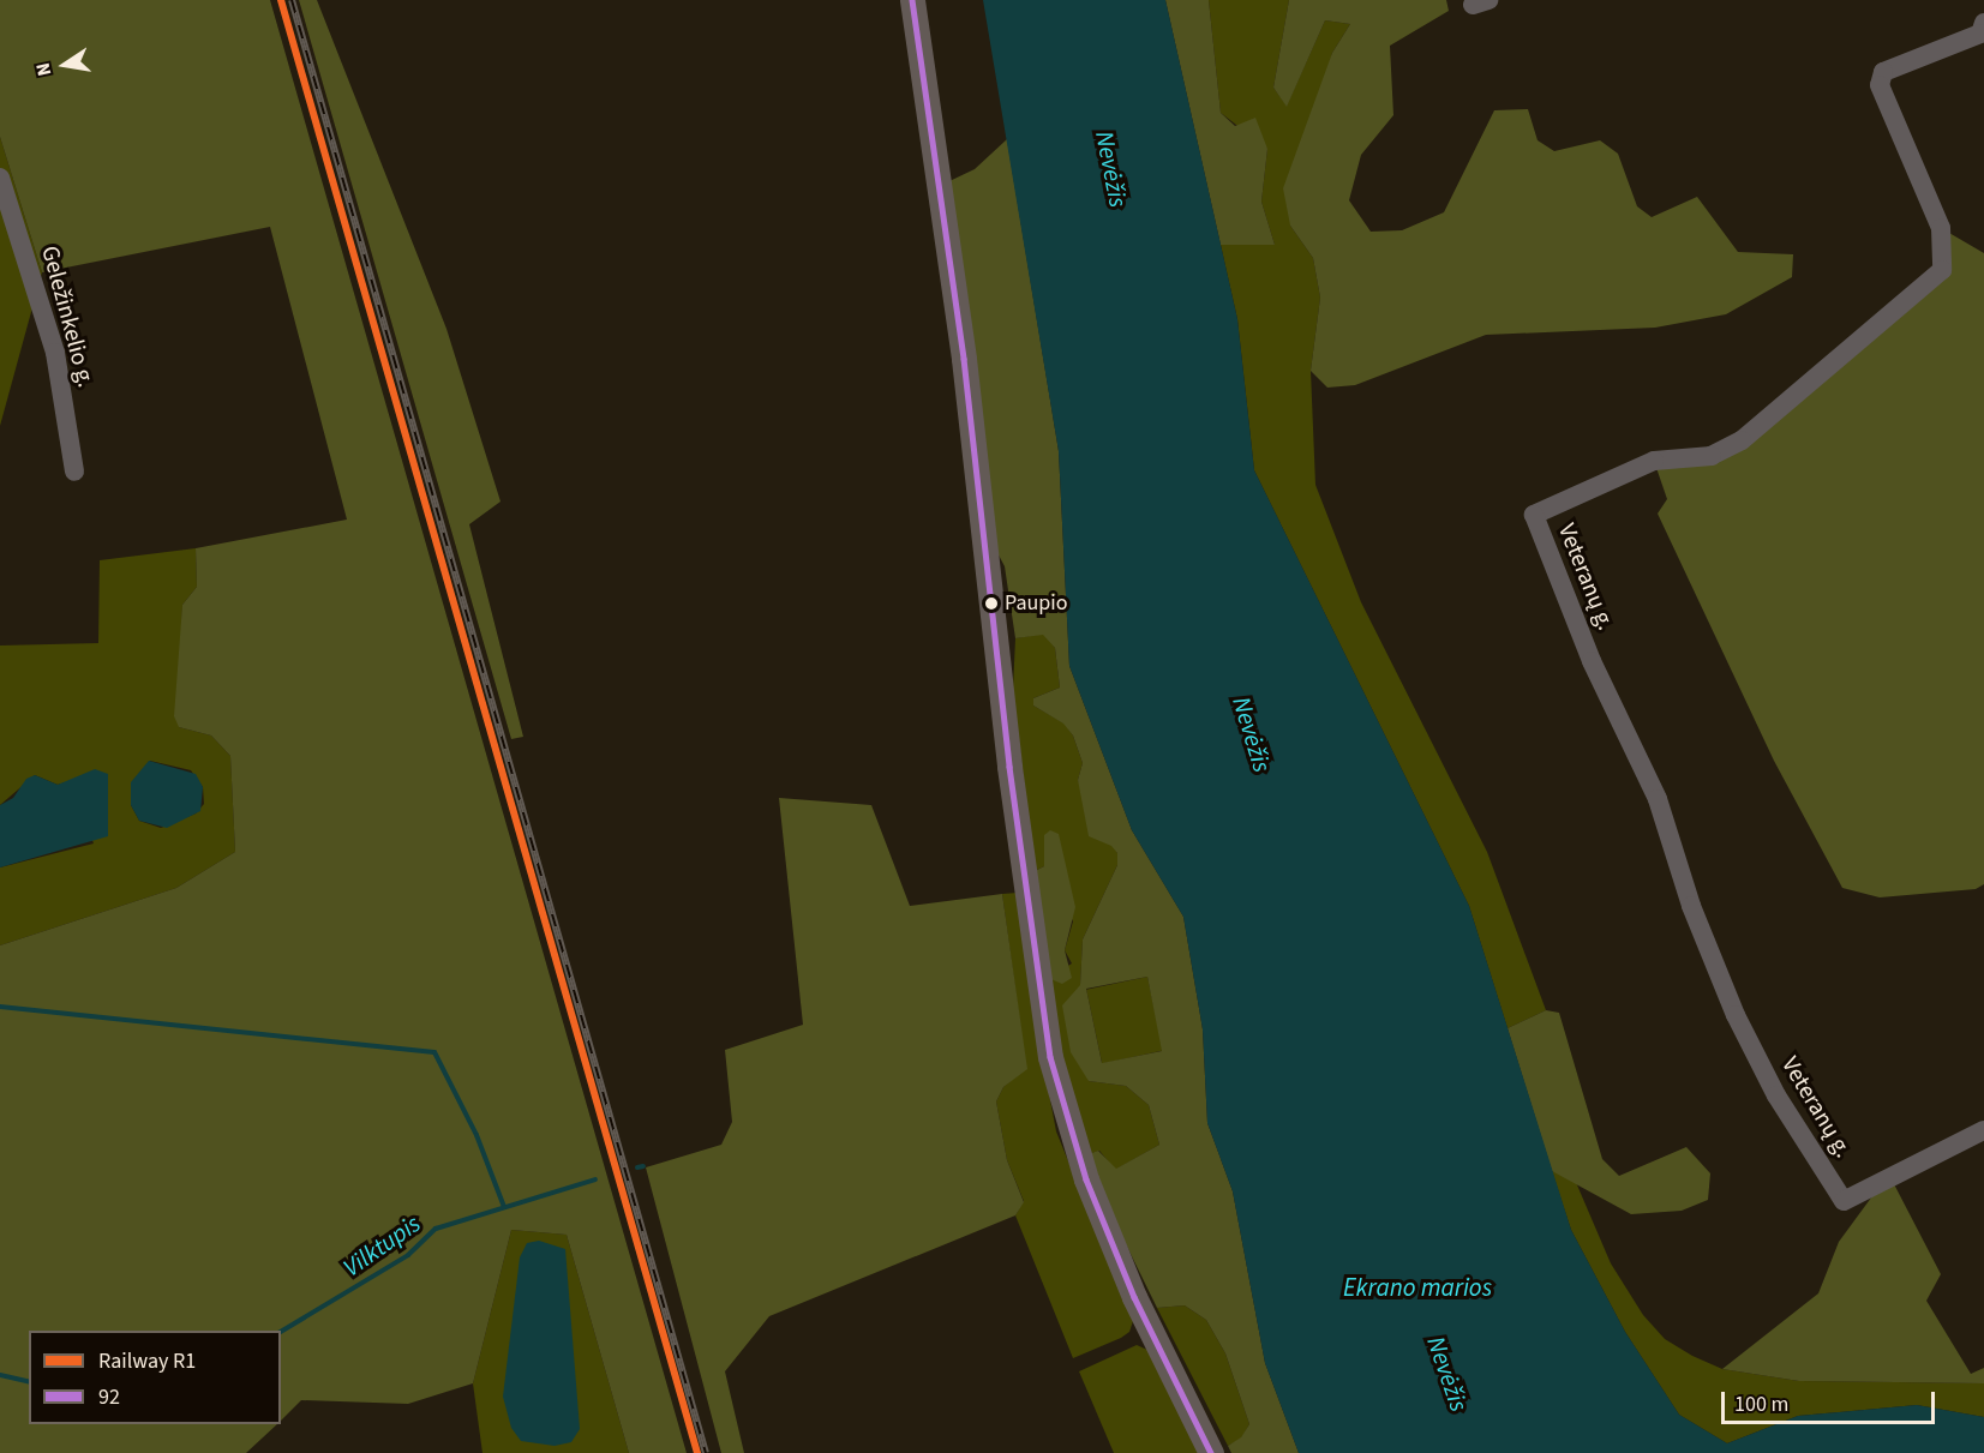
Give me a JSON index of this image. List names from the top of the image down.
{
  "streets": {
    "street": ["Geležinkelio g.", "Veteranų g."]
  },
  "water": ["Nevėžis", "Vilktupis", "Ekrano marios"],
  "places": ["Paupio"],
  "lines": ["rail line R1", "transit line 92"],
  "legend": ["Railway R1", "92"],
  "scale_bar": "100 m",
  "north": "left"
}
